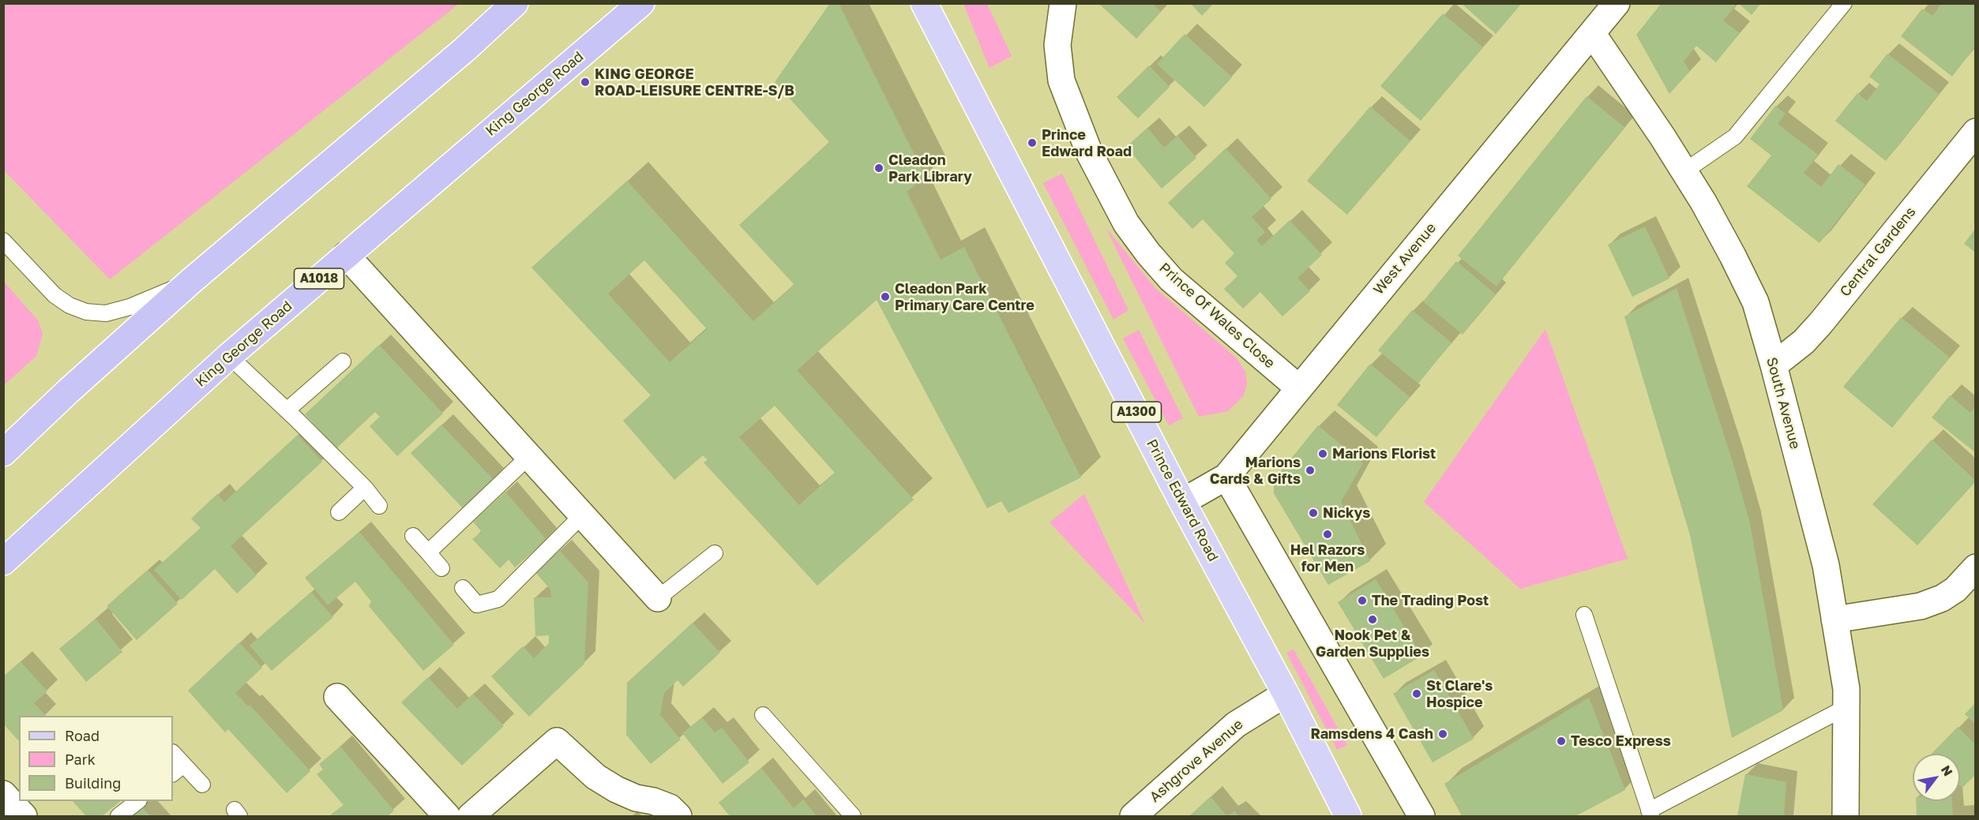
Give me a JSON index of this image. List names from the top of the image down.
{
  "streets": {
    "highway": ["King George Road", "A1018"],
    "main road": ["A1300", "Prince Edward Road"],
    "street": [
      "Central Gardens",
      "West Avenue",
      "Prince Of Wales Close",
      "South Avenue",
      "Ashgrove Avenue"
    ]
  },
  "crossings": [
    ["Central Gardens", "South Avenue"],
    ["West Avenue", "Prince Of Wales Close"],
    ["West Avenue", "South Avenue"],
    ["West Avenue", "Prince Edward Road"],
    ["Prince Edward Road", "Ashgrove Avenue"]
  ],
  "places": [
    "KING GEORGE ROAD-LEISURE CENTRE-S/B",
    "Prince Edward Road",
    "Cleadon Park Library",
    "Cleadon Park Primary Care Centre",
    "Marions Florist",
    "Marions Cards & Gifts",
    "Nickys",
    "Hel Razors for Men",
    "The Trading Post",
    "Nook Pet & Garden Supplies",
    "St Clare's Hospice",
    "Ramsdens 4 Cash",
    "Tesco Express"
  ],
  "legend": ["Road", "Park", "Building"],
  "north": "top right"
}
